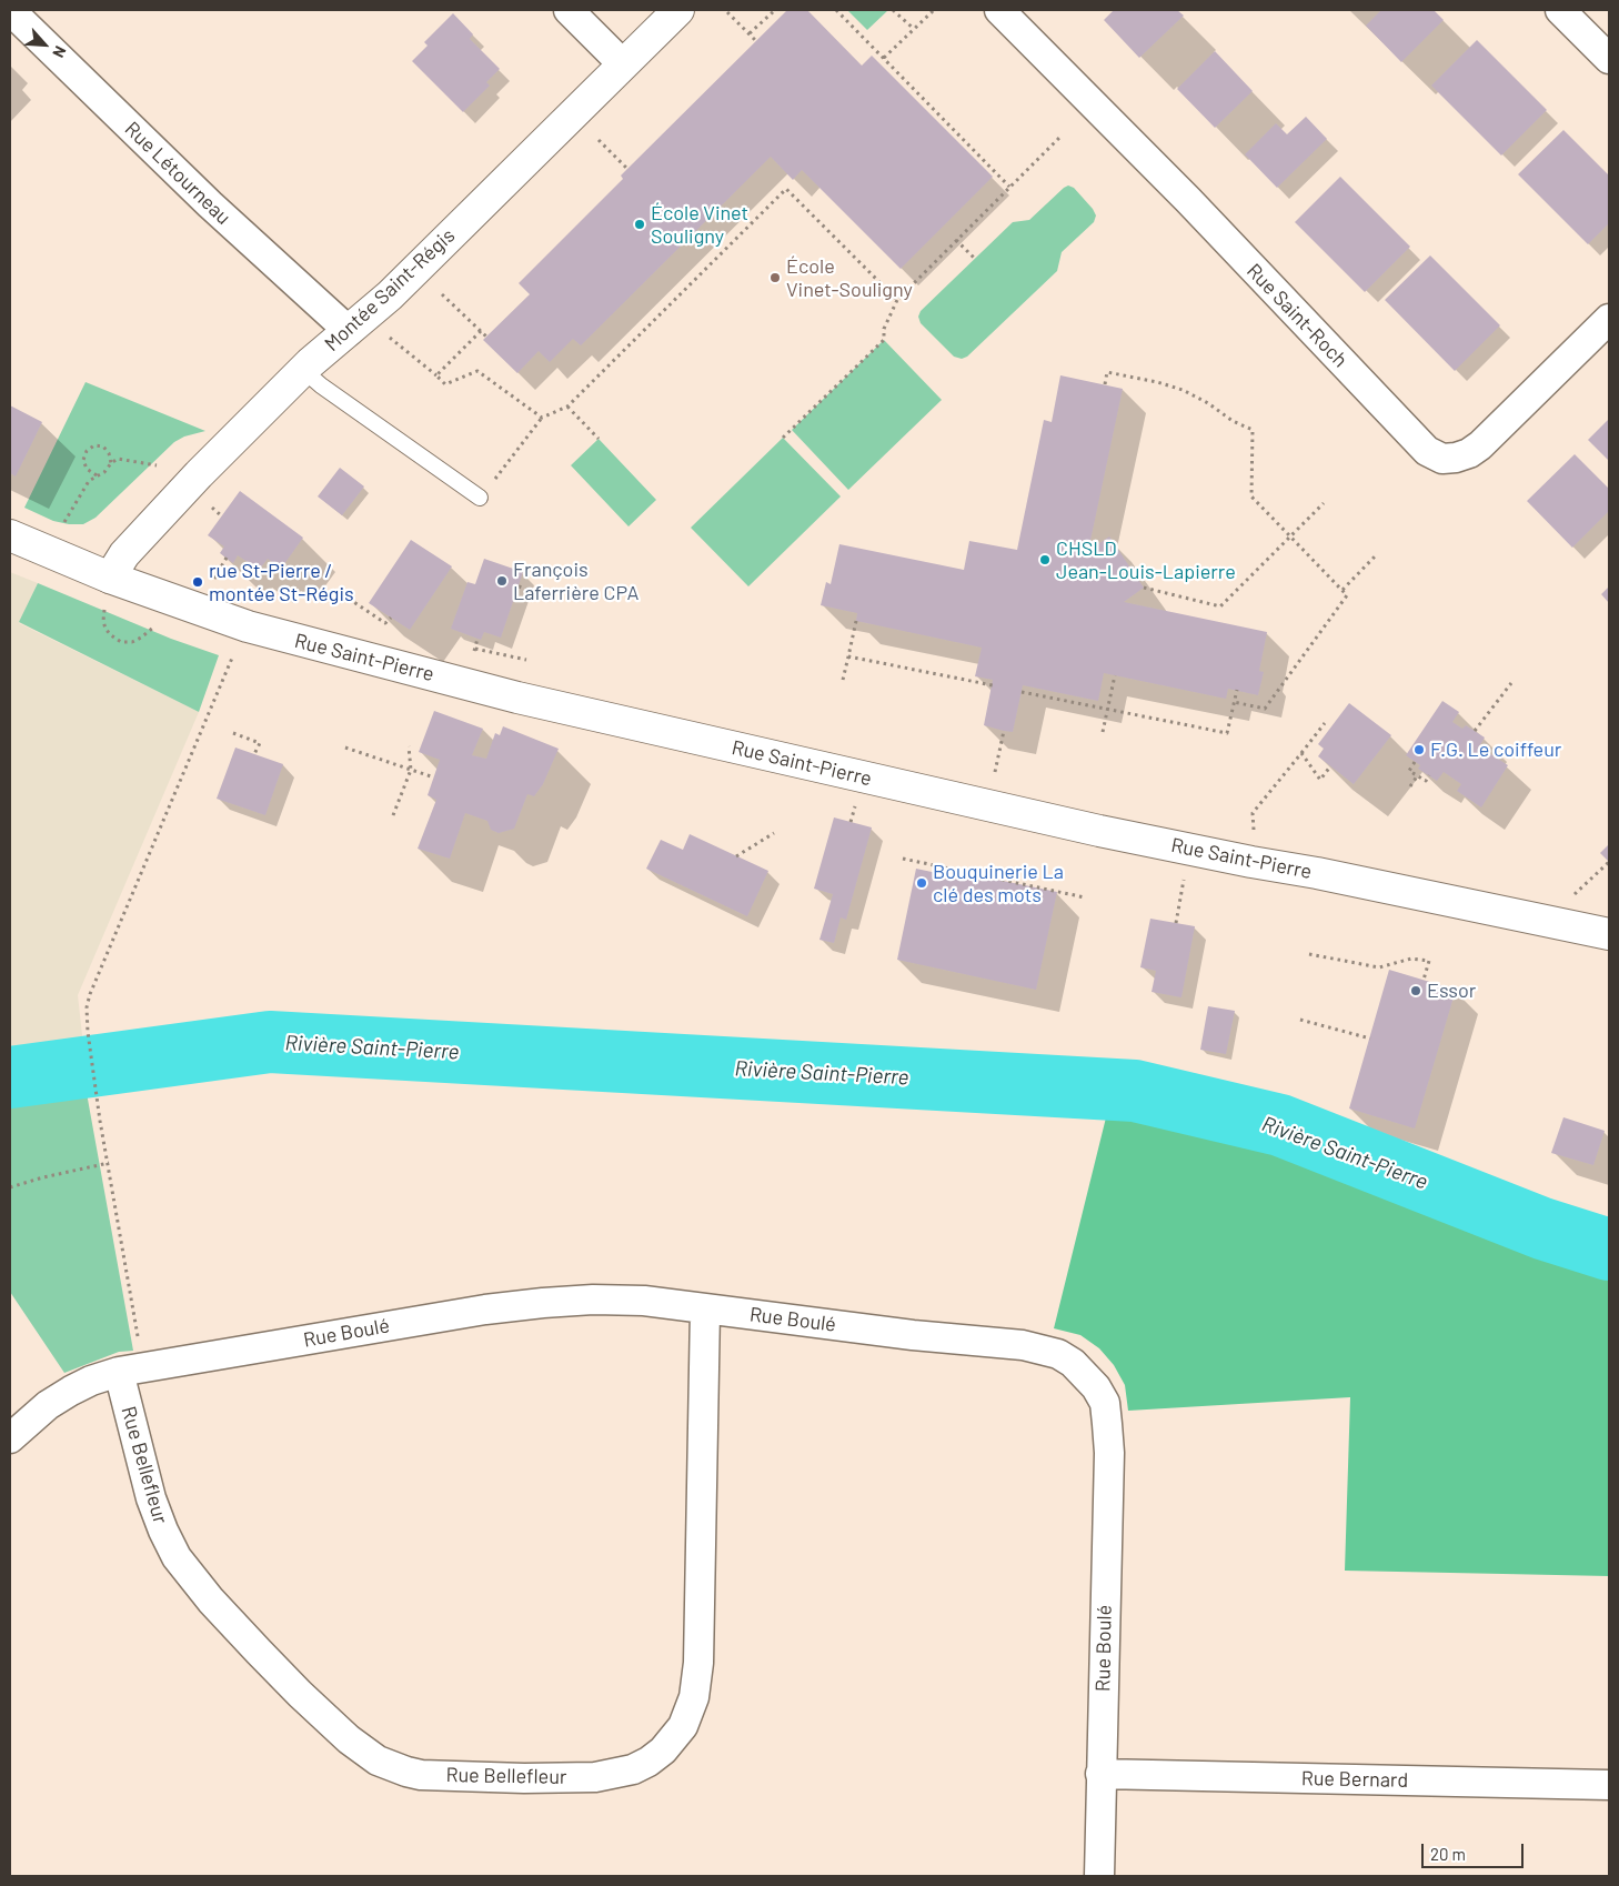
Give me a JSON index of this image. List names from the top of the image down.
{
  "streets": {
    "main road": ["Montée Saint-Régis", "Rue Saint-Pierre"],
    "street": [
      "Rue Létourneau",
      "Rue Saint-Roch",
      "Rue Boulé",
      "Rue Bellefleur",
      "Rue Bernard"
    ]
  },
  "crossings": [
    ["Rue Létourneau", "Montée Saint-Régis"],
    ["Montée Saint-Régis", "Rue Saint-Pierre"],
    ["Rue Boulé", "Rue Bellefleur"],
    ["Rue Boulé", "Rue Bernard"]
  ],
  "water": ["Rivière Saint-Pierre"],
  "places": [
    "École Vinet Souligny",
    "École Vinet-Souligny",
    "CHSLD Jean-Louis-Lapierre",
    "François Laferrière CPA",
    "rue St-Pierre / montée St-Régis",
    "F.G. Le coiffeur",
    "Bouquinerie La clé des mots",
    "Essor"
  ],
  "scale_bar": "20 m",
  "north": "bottom right"
}
